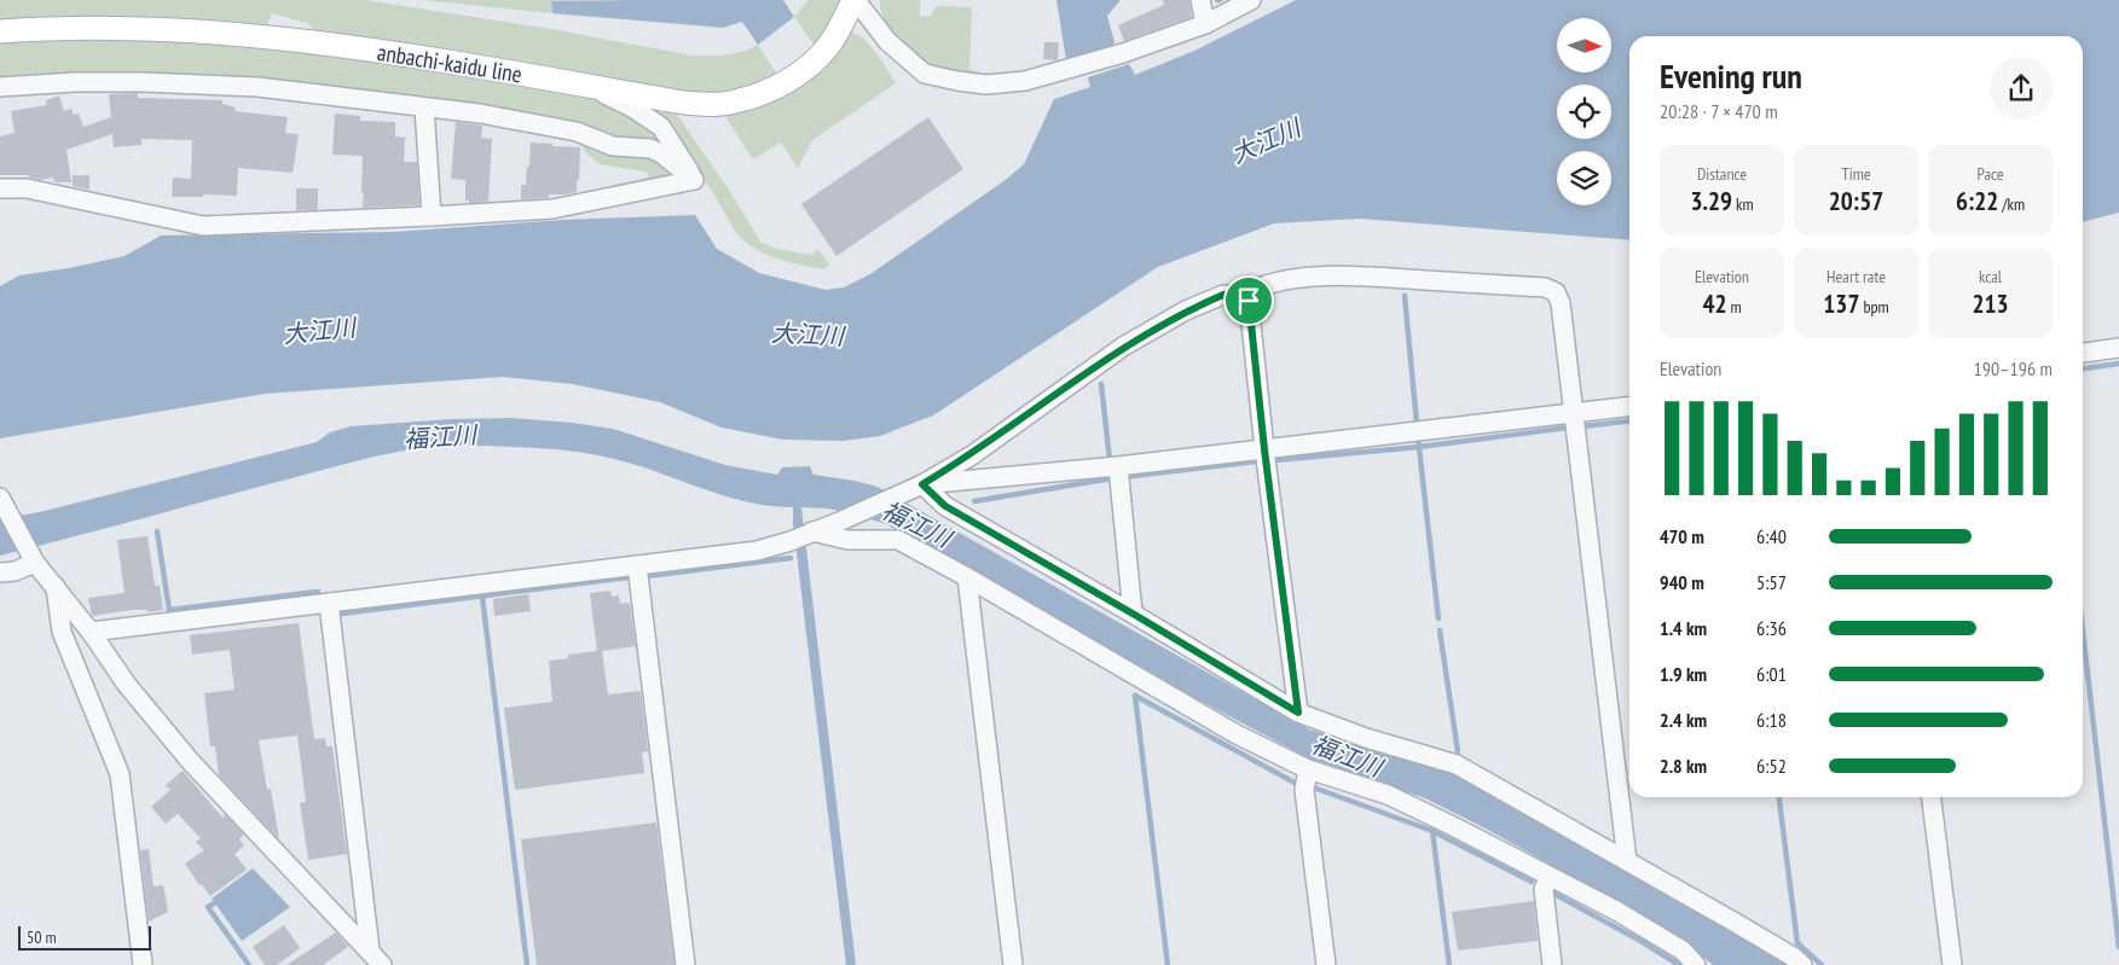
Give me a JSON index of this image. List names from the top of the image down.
{
  "streets": {
    "main road": ["anbachi-kaidu line"]
  },
  "water": ["大江川", "福江川"],
  "scale_bar": "50 m",
  "north": "right",
  "page": {
    "heading": ["Evening run", "20:28 · 7 × 470 m"],
    "stats": [
      ["Distance", "3.29 km"],
      ["Time", "20:57"],
      ["Pace", "6:22 /km"],
      ["Elevation", "42 m"],
      ["Heart rate", "137 bpm"],
      ["kcal", "213"]
    ],
    "chart": ["Elevation", "190–196 m"],
    "list": [
      {
        "name": "470 m",
        "note": "6:40"
      },
      {
        "name": "940 m",
        "note": "5:57"
      },
      {
        "name": "1.4 km",
        "note": "6:36"
      },
      {
        "name": "1.9 km",
        "note": "6:01"
      },
      {
        "name": "2.4 km",
        "note": "6:18"
      },
      {
        "name": "2.8 km",
        "note": "6:52"
      }
    ],
    "scale": "50 m"
  }
}
